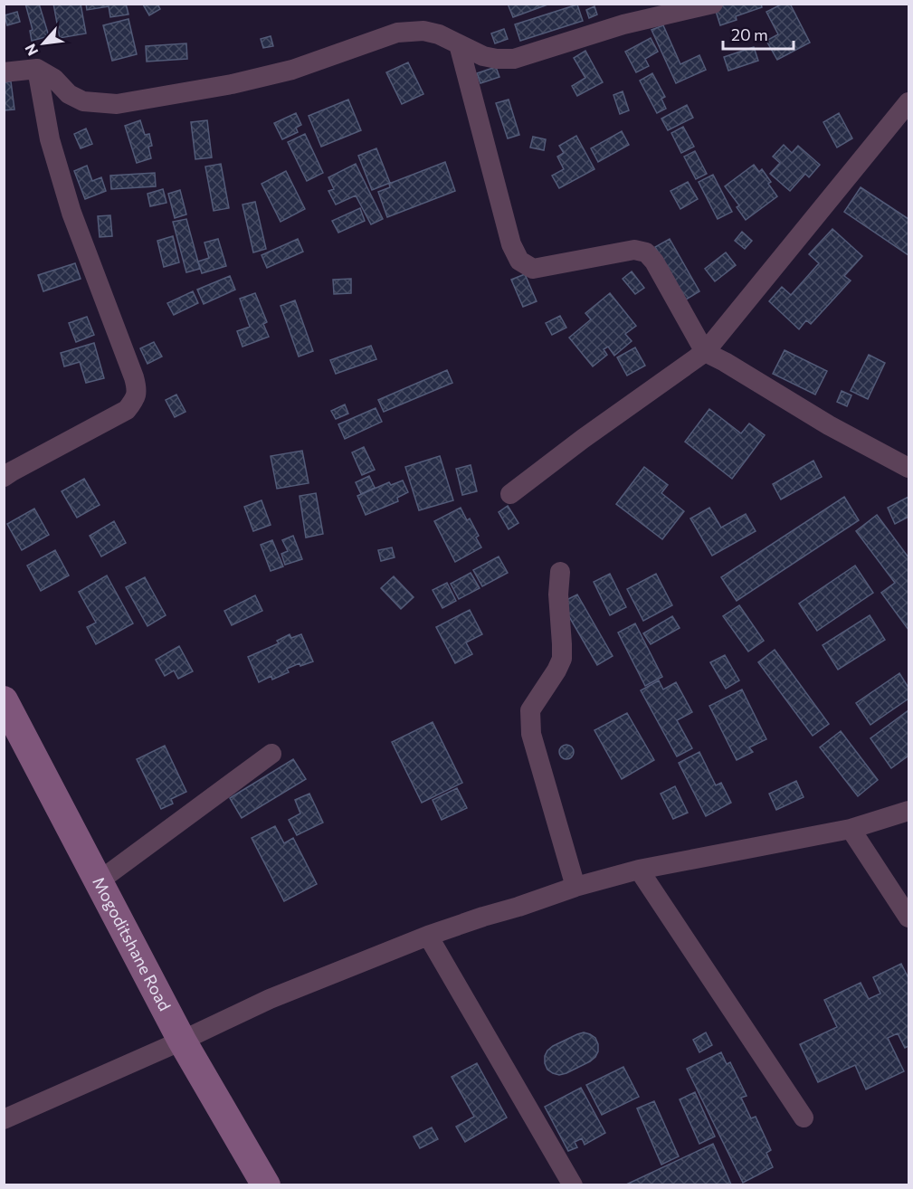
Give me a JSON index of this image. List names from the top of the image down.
{
  "streets": {
    "main road": ["Mogoditshane Road"]
  },
  "scale_bar": "20 m",
  "north": "bottom left"
}
